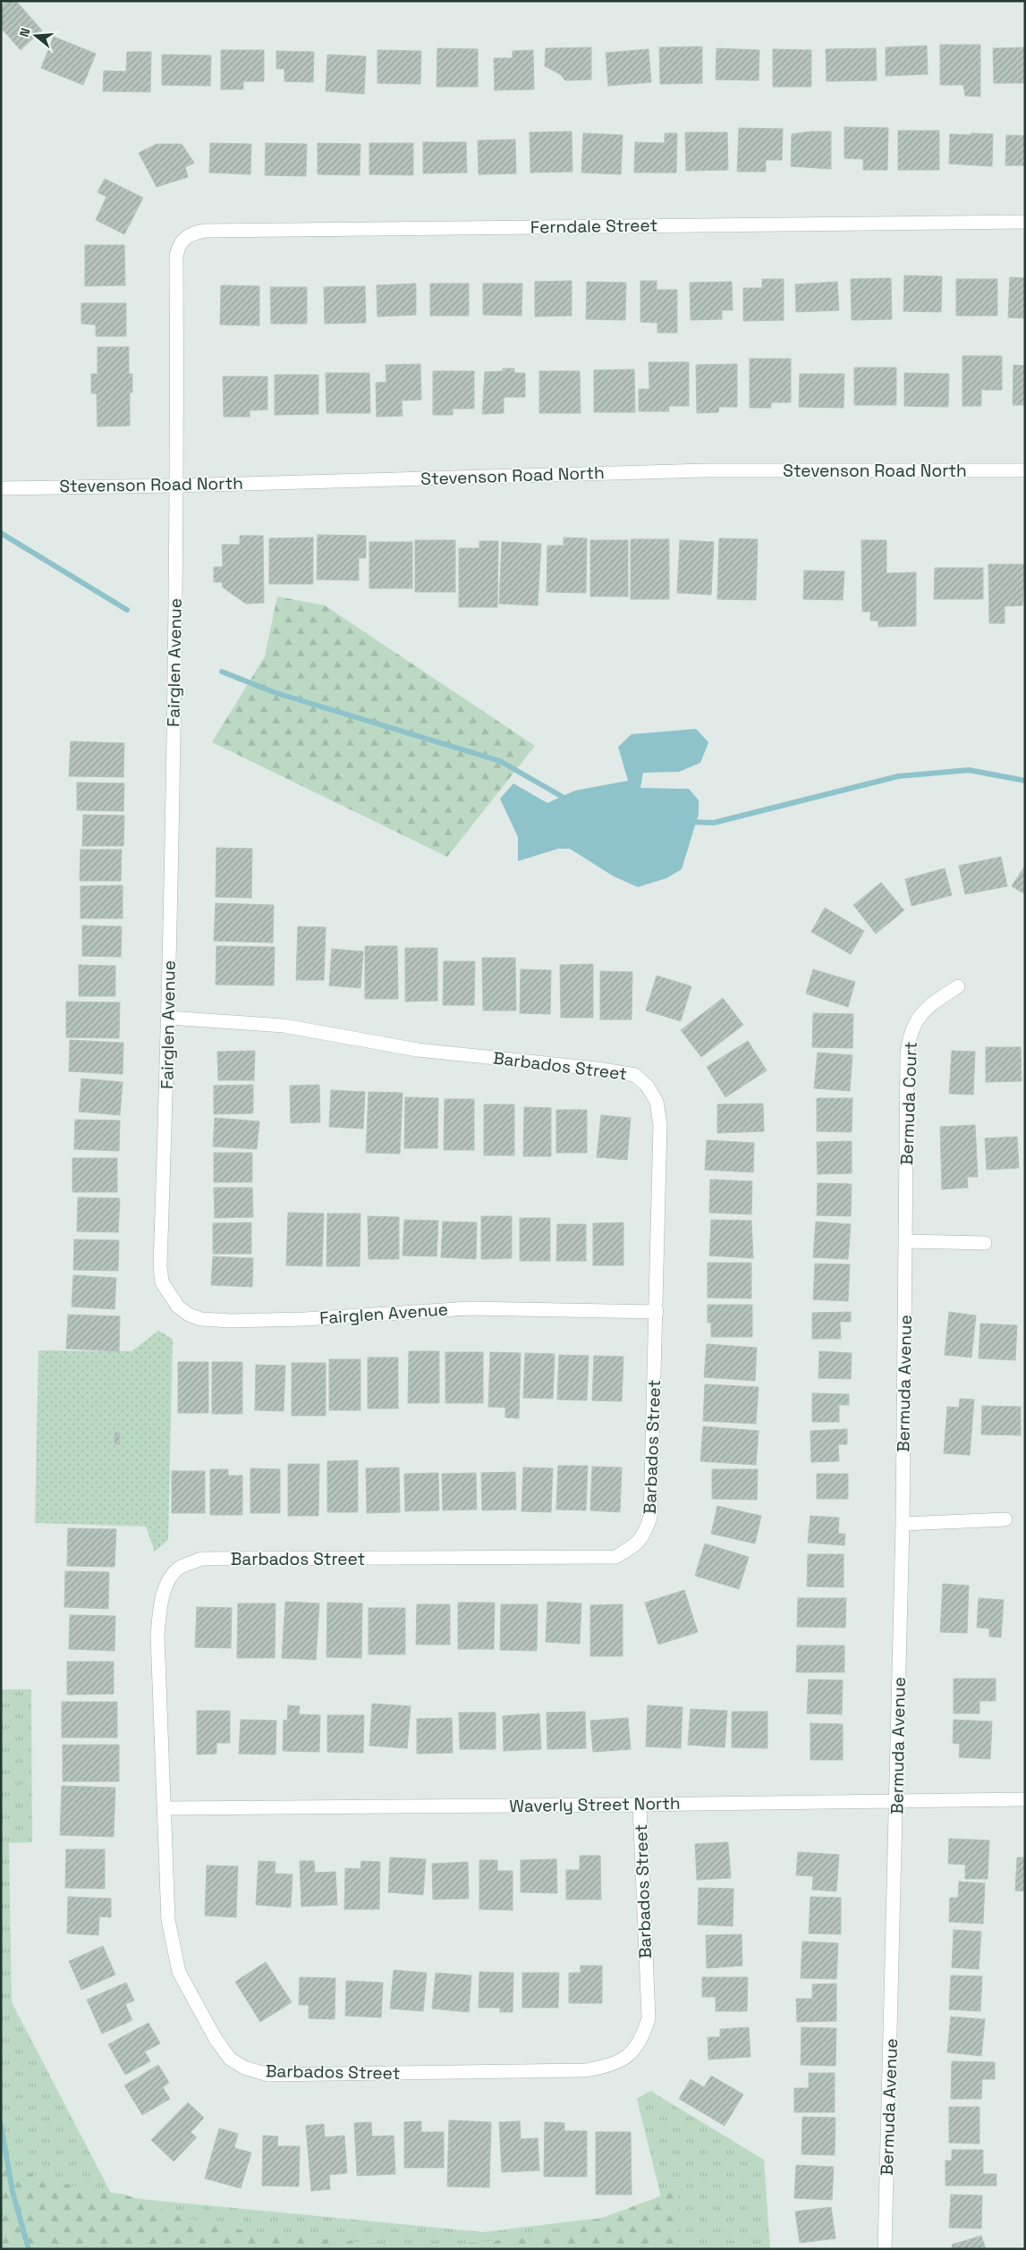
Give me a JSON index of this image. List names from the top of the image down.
{
  "streets": {
    "street": [
      "Ferndale Street",
      "Stevenson Road North",
      "Fairglen Avenue",
      "Barbados Street",
      "Bermuda Court",
      "Bermuda Avenue",
      "Waverly Street North"
    ]
  },
  "crossings": [
    ["Ferndale Street", "Fairglen Avenue"],
    ["Stevenson Road North", "Fairglen Avenue"],
    ["Fairglen Avenue", "Barbados Street"],
    ["Barbados Street", "Waverly Street North"],
    ["Bermuda Court", "Bermuda Avenue"],
    ["Bermuda Avenue", "Waverly Street North"]
  ],
  "north": "left"
}
